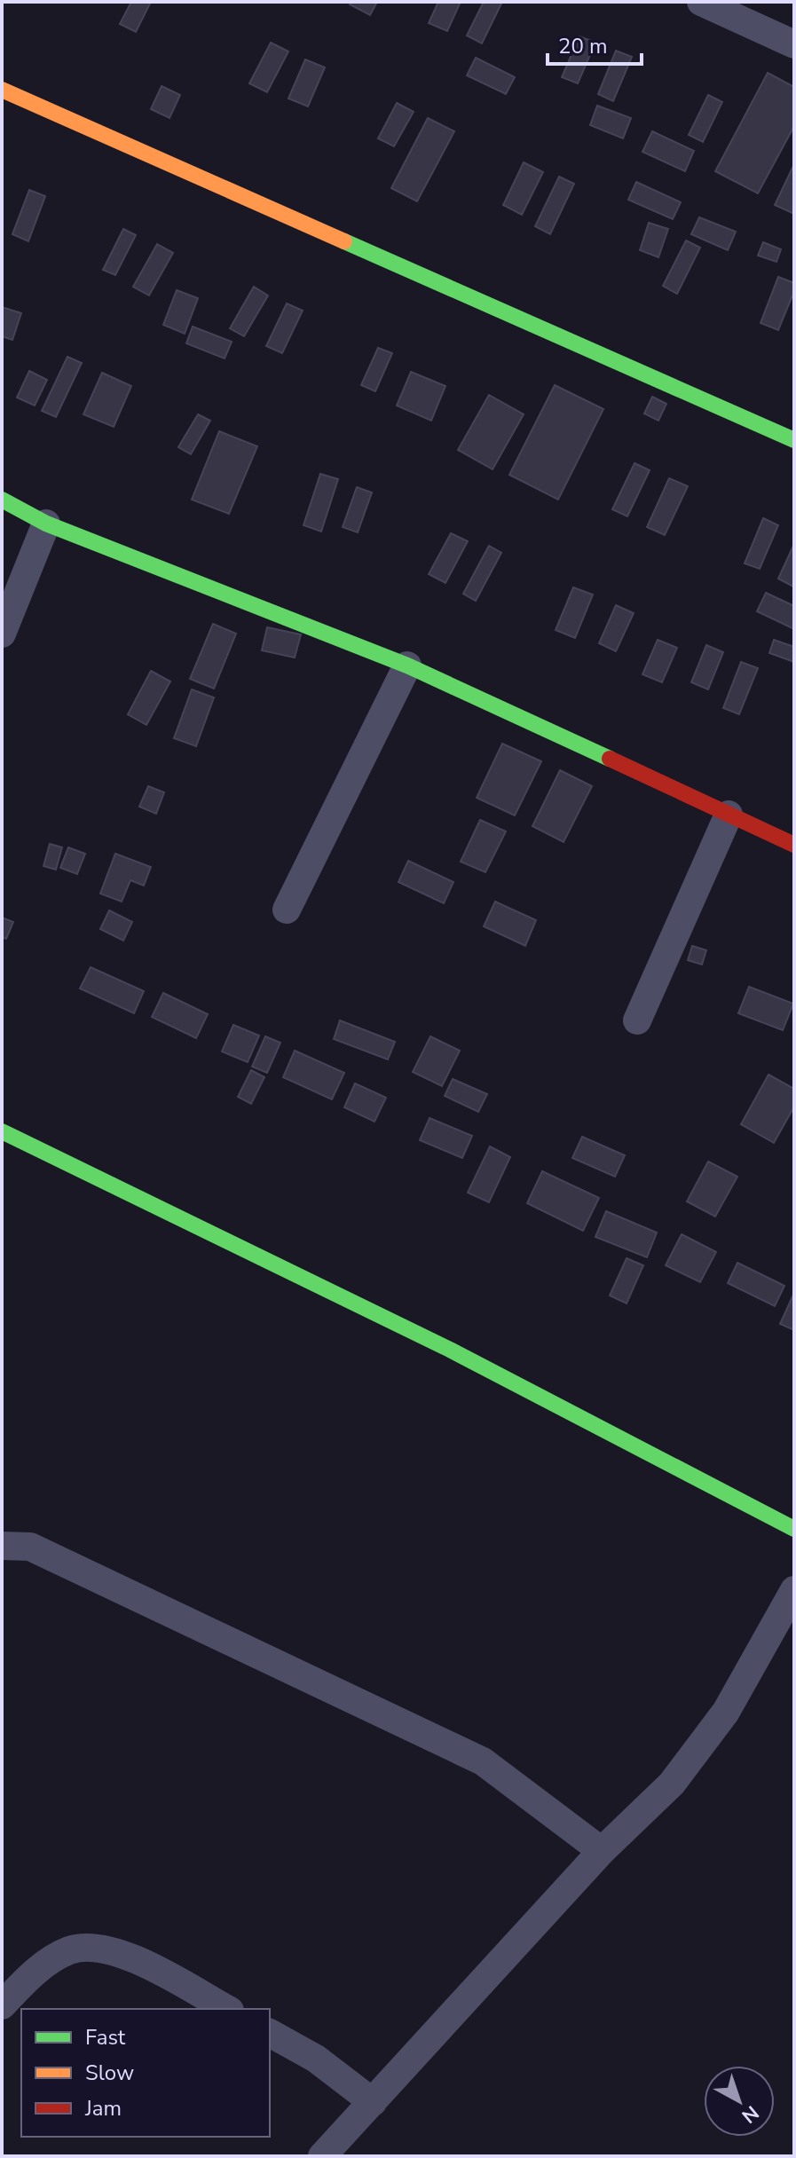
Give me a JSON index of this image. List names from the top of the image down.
{
  "legend": ["Fast", "Slow", "Jam"],
  "scale_bar": "20 m",
  "north": "bottom right"
}
